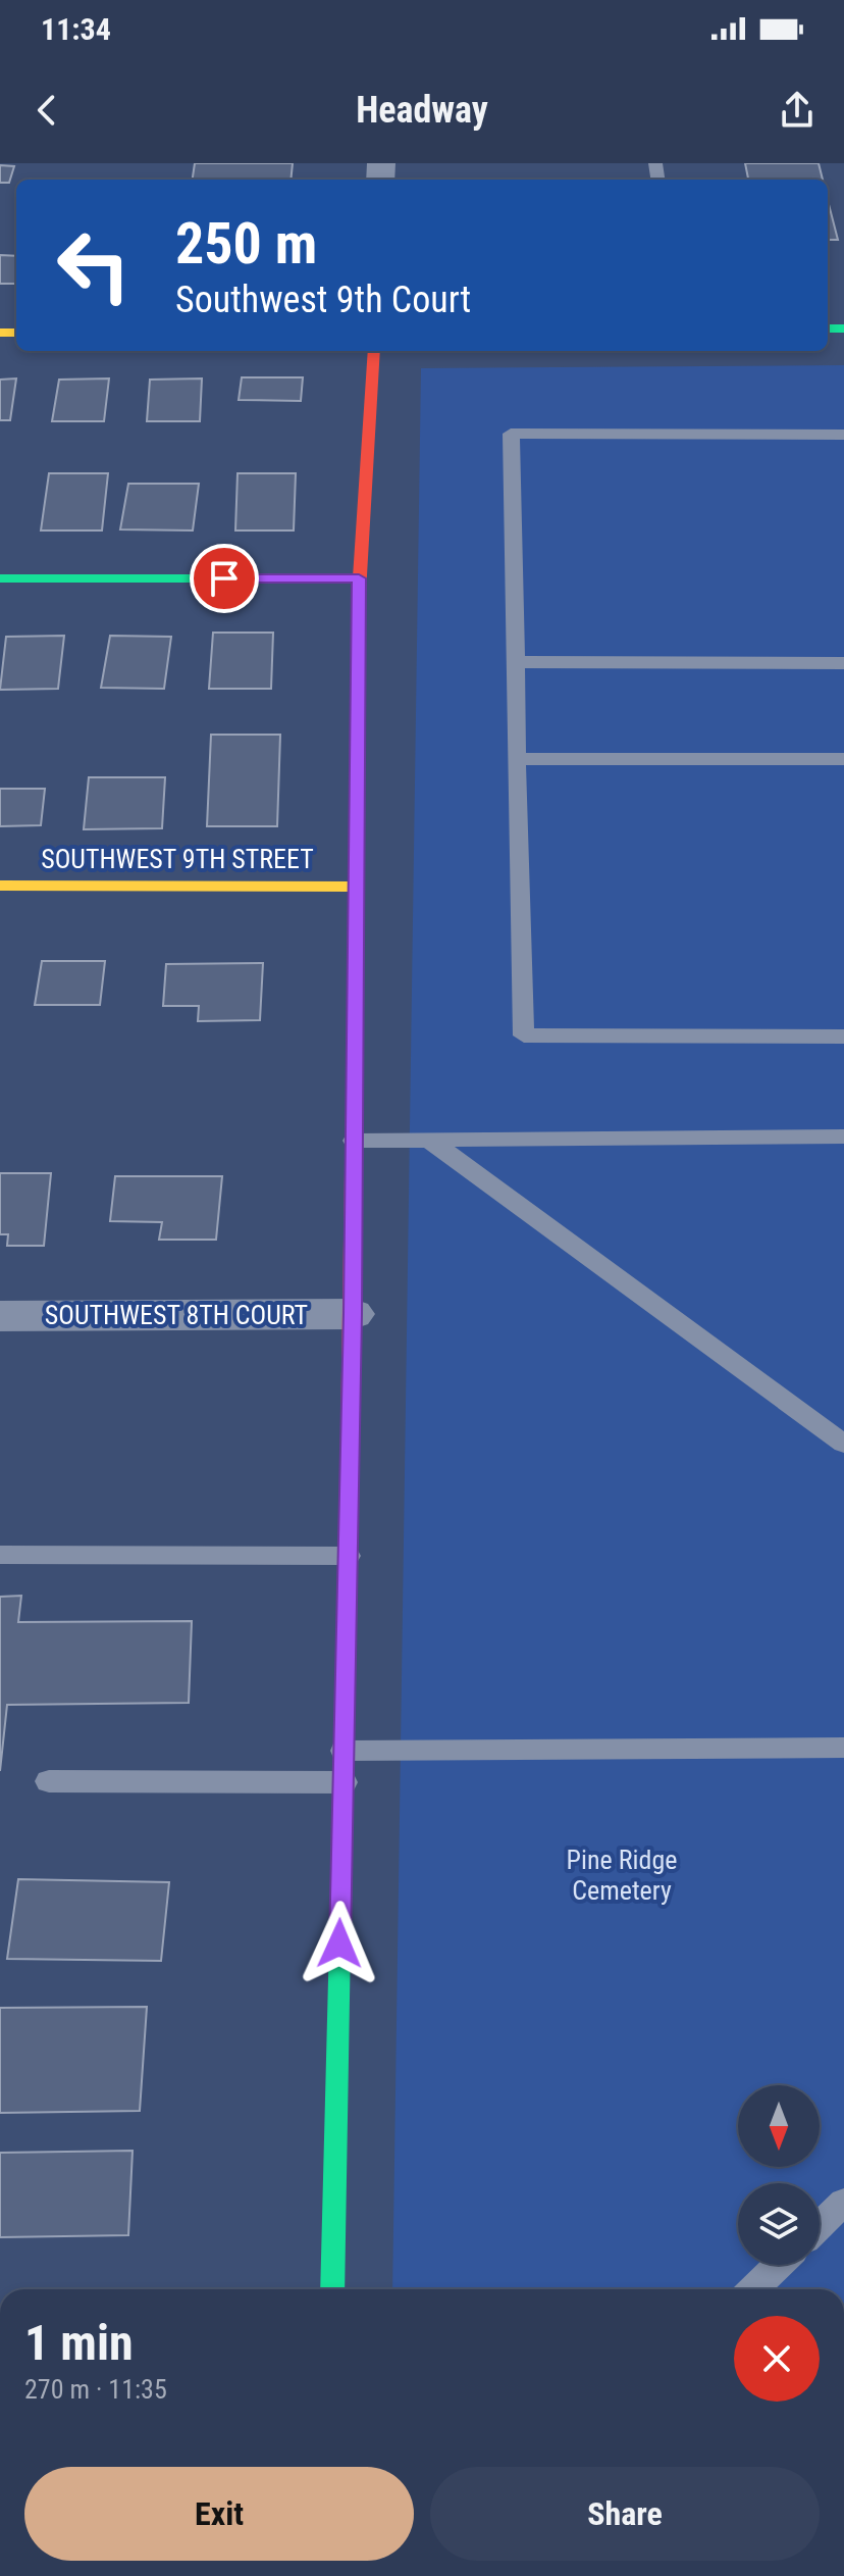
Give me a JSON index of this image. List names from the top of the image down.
{
  "streets": {
    "street": ["SOUTHWEST 9TH STREET", "SOUTHWEST 8TH COURT"]
  },
  "parks": ["Pine Ridge Cemetery"],
  "north": "bottom",
  "page": {
    "status": "11:34",
    "header": "Headway",
    "turn": ["250 m", "Southwest 9th Court"],
    "heading": ["1 min", "270 m · 11:35"],
    "buttons": ["Exit", "Share"]
  }
}
